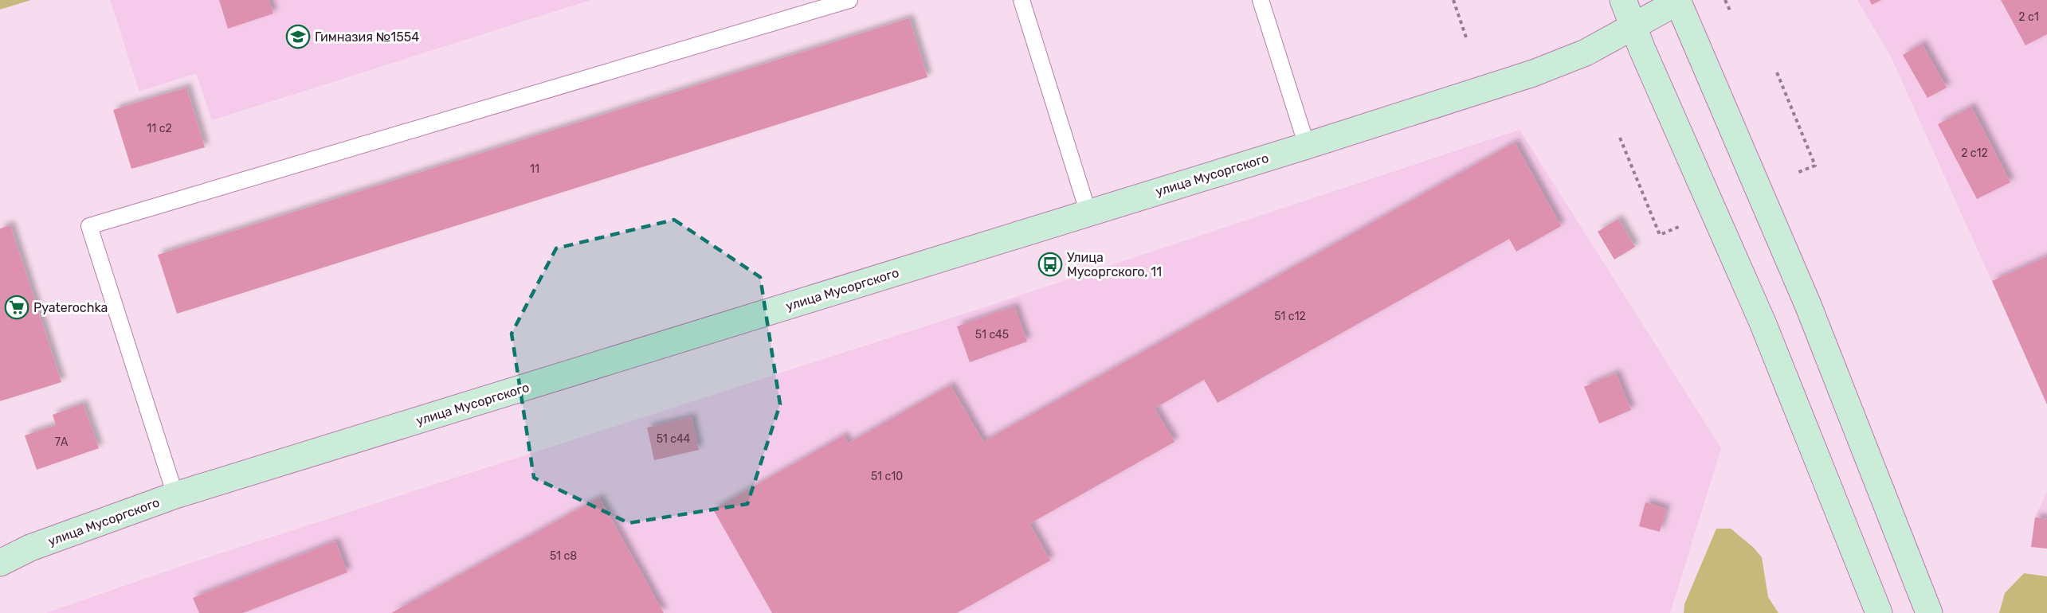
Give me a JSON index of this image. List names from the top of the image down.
{
  "streets": {
    "street": ["улица Мусоргского"]
  },
  "places": {
    "school or university": ["Гимназия №1554"],
    "bus stop": ["Улица Мусоргского, 11"],
    "supermarket": ["Pyaterochka"]
  },
  "house_numbers": [
    "2 с1",
    "11 с2",
    "2 с12",
    "11",
    "51 с12",
    "51 с45",
    "51 с44",
    "7А",
    "51 с10",
    "51 с8"
  ]
}
